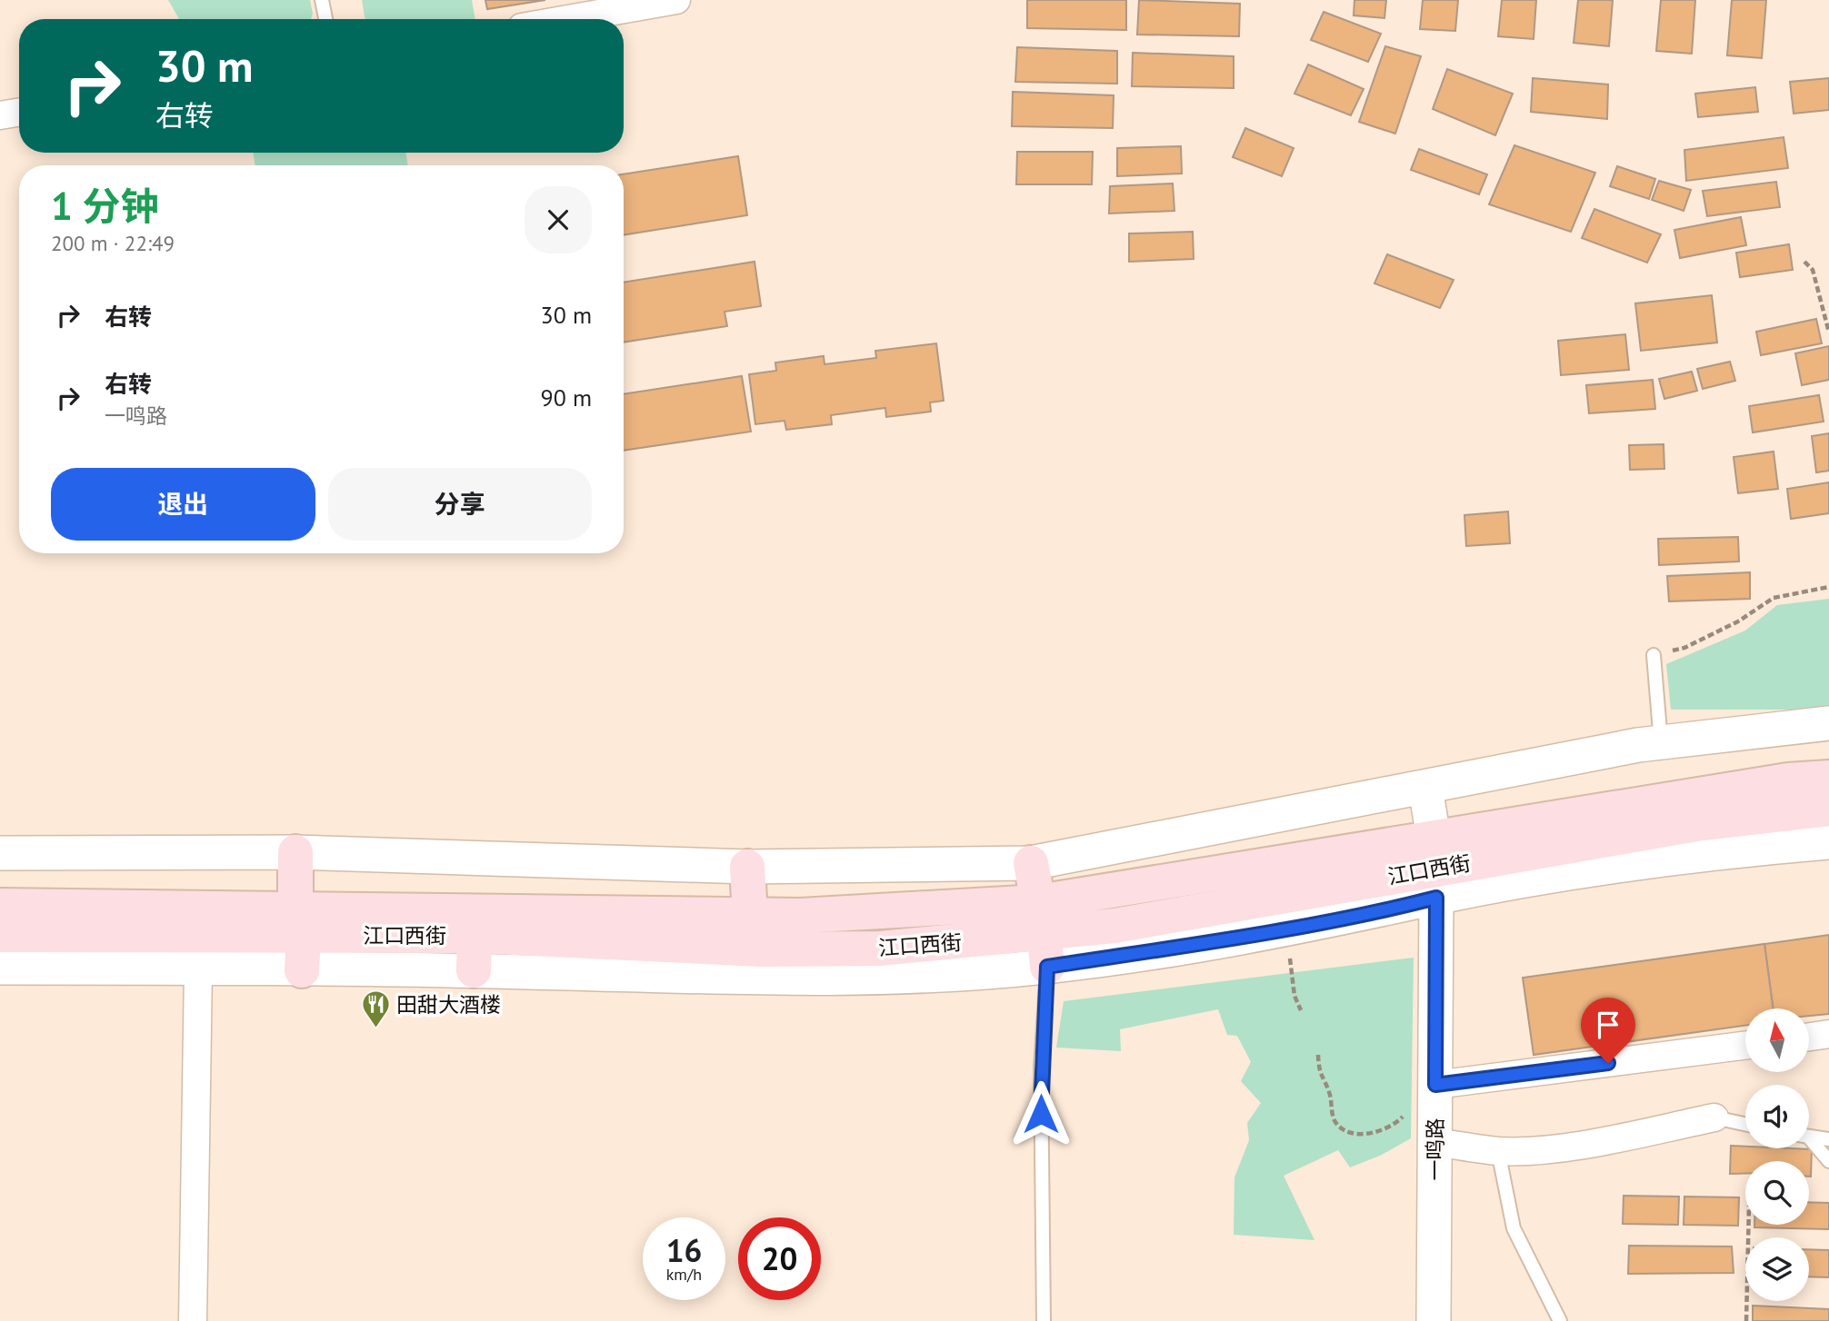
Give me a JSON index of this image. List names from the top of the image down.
{
  "streets": {
    "main road": ["江口西街"],
    "street": ["一鸣路"]
  },
  "crossings": [
    ["江口西街", "一鸣路"]
  ],
  "places": {
    "restaurant": ["田甜大酒楼"]
  },
  "north": "top",
  "page": {
    "turn": ["30 m", "右转"],
    "heading": ["1 分钟", "200 m · 22:49"],
    "list": [
      {
        "name": "右转",
        "value": "30 m"
      },
      {
        "name": "右转",
        "note": "一鸣路",
        "value": "90 m"
      }
    ],
    "buttons": ["退出", "分享"],
    "speed": "16 km/h",
    "limit": "20"
  }
}
